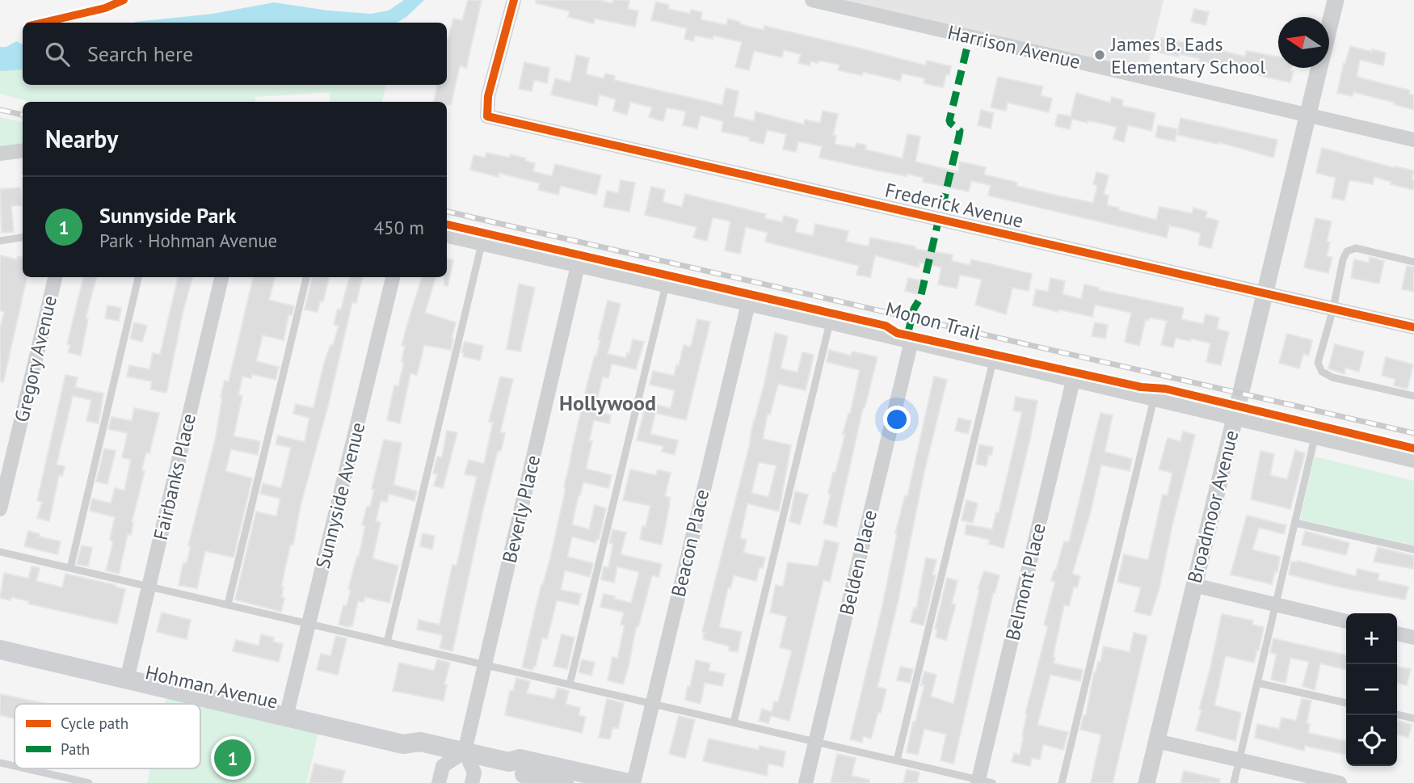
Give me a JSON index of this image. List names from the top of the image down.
{
  "streets": {
    "main road": ["Hohman Avenue"],
    "street": [
      "Harrison Avenue",
      "Frederick Avenue",
      "Gregory Avenue",
      "Fairbanks Place",
      "Sunnyside Avenue",
      "Broadmoor Avenue",
      "Beverly Place",
      "Beacon Place",
      "Belden Place",
      "Belmont Place"
    ],
    "cycle path": ["Monon Trail"]
  },
  "crossings": [
    ["Harrison Avenue", "Broadmoor Avenue"],
    ["Frederick Avenue", "Broadmoor Avenue"],
    ["Fairbanks Place", "Hohman Avenue"],
    ["Sunnyside Avenue", "Hohman Avenue"],
    ["Beverly Place", "Hohman Avenue"]
  ],
  "districts": ["Hollywood"],
  "places": ["James B. Eads Elementary School"],
  "legend": ["Cycle path", "Path"],
  "north": "left",
  "page": {
    "search": "Search here",
    "heading": "Nearby",
    "list": [
      {
        "mark": "1",
        "name": "Sunnyside Park",
        "note": "Park · Hohman Avenue",
        "value": "450 m"
      }
    ],
    "map_buttons": ["+", "−"],
    "pins": "1"
  }
}
